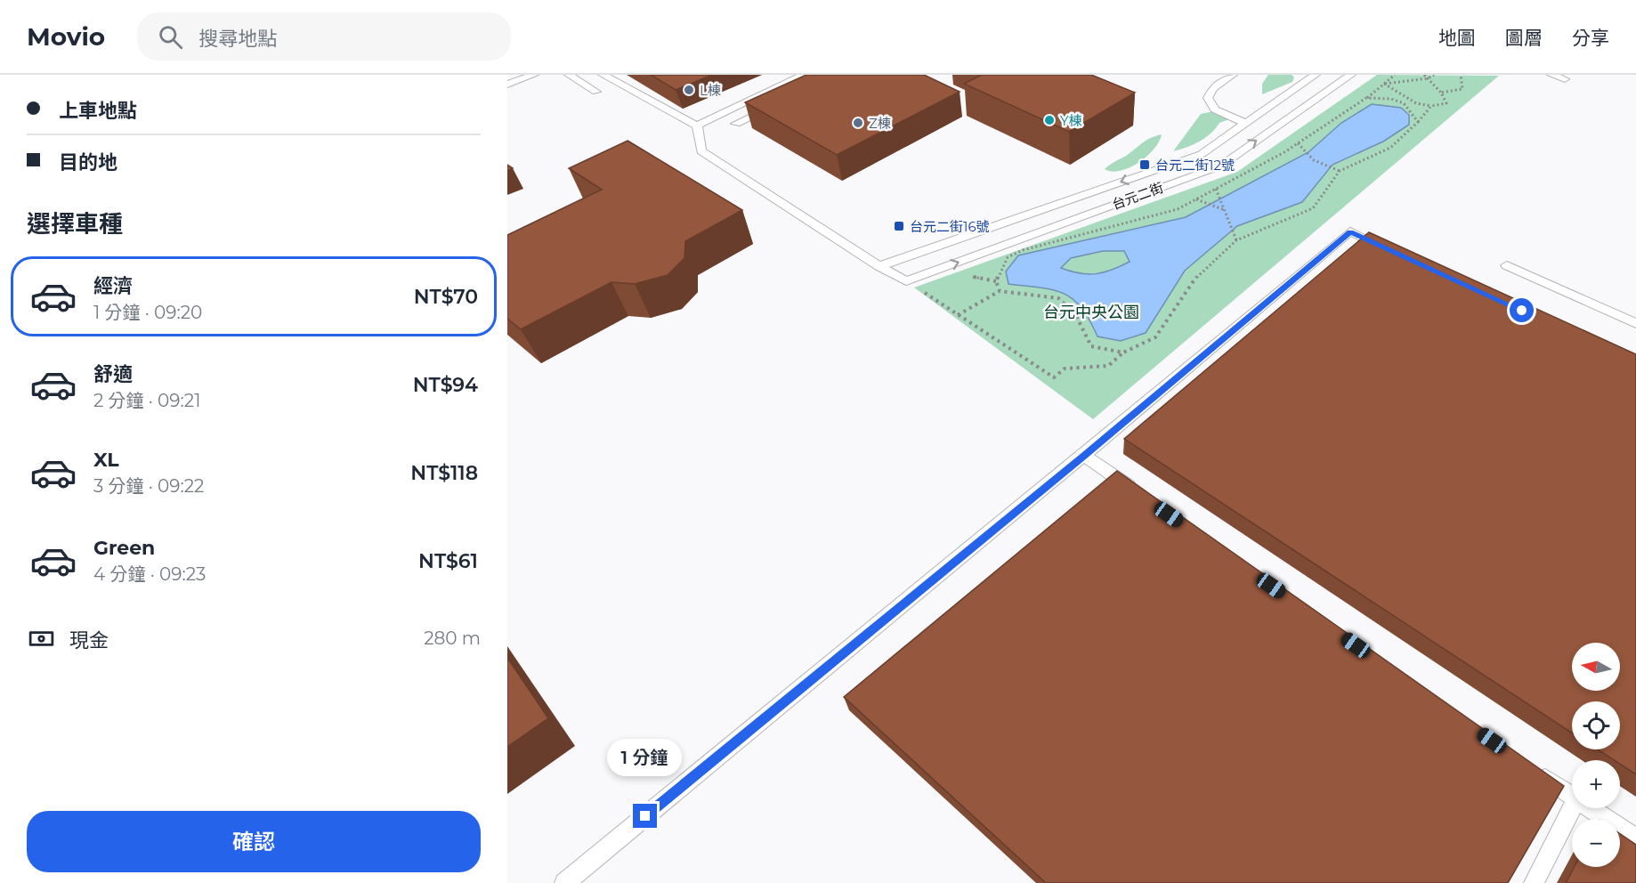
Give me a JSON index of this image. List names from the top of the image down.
{
  "streets": {
    "lane": ["台元二街"]
  },
  "parks": ["台元中央公園"],
  "places": {
    "other": ["L棟", "Y棟", "Z棟"],
    "transit": ["台元二街12號", "台元二街16號"]
  },
  "north": "left",
  "page": {
    "header": "Movio",
    "search": "搜尋地點",
    "nav": ["地圖", "圖層", "分享"],
    "banner": ["上車地點", "目的地"],
    "heading": "選擇車種",
    "list": [
      {
        "name": "經濟",
        "note": "1 分鐘 · 09:20",
        "value": "NT$70"
      },
      {
        "name": "舒適",
        "note": "2 分鐘 · 09:21",
        "value": "NT$94"
      },
      {
        "name": "XL",
        "note": "3 分鐘 · 09:22",
        "value": "NT$118"
      },
      {
        "name": "Green",
        "note": "4 分鐘 · 09:23",
        "value": "NT$61"
      }
    ],
    "pay": ["現金", "280 m"],
    "map_buttons": ["+", "−"],
    "bubble": "1 分鐘",
    "buttons": "確認"
  }
}
